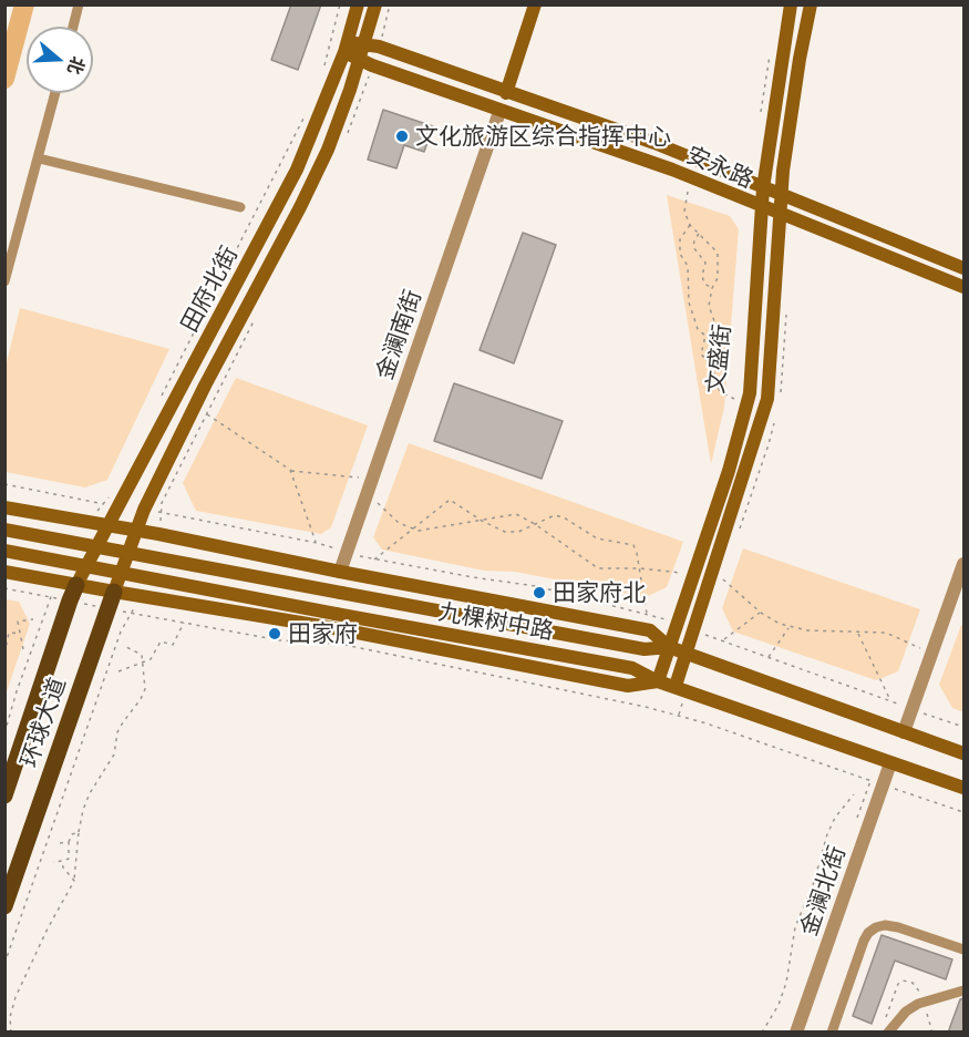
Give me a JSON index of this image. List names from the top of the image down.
{
  "streets": {
    "main road": [
      "安永路",
      "田府北街",
      "文盛街",
      "九棵树中路",
      "环球大道"
    ],
    "street": ["金澜南街", "金澜北街"]
  },
  "crossings": [
    ["安永路", "田府北街"],
    ["安永路", "金澜南街"],
    ["安永路", "文盛街"],
    ["田府北街", "环球大道"],
    ["文盛街", "九棵树中路"],
    ["九棵树中路", "金澜北街"]
  ],
  "places": ["文化旅游区综合指挥中心", "田家府北", "田家府"],
  "north": "right"
}
